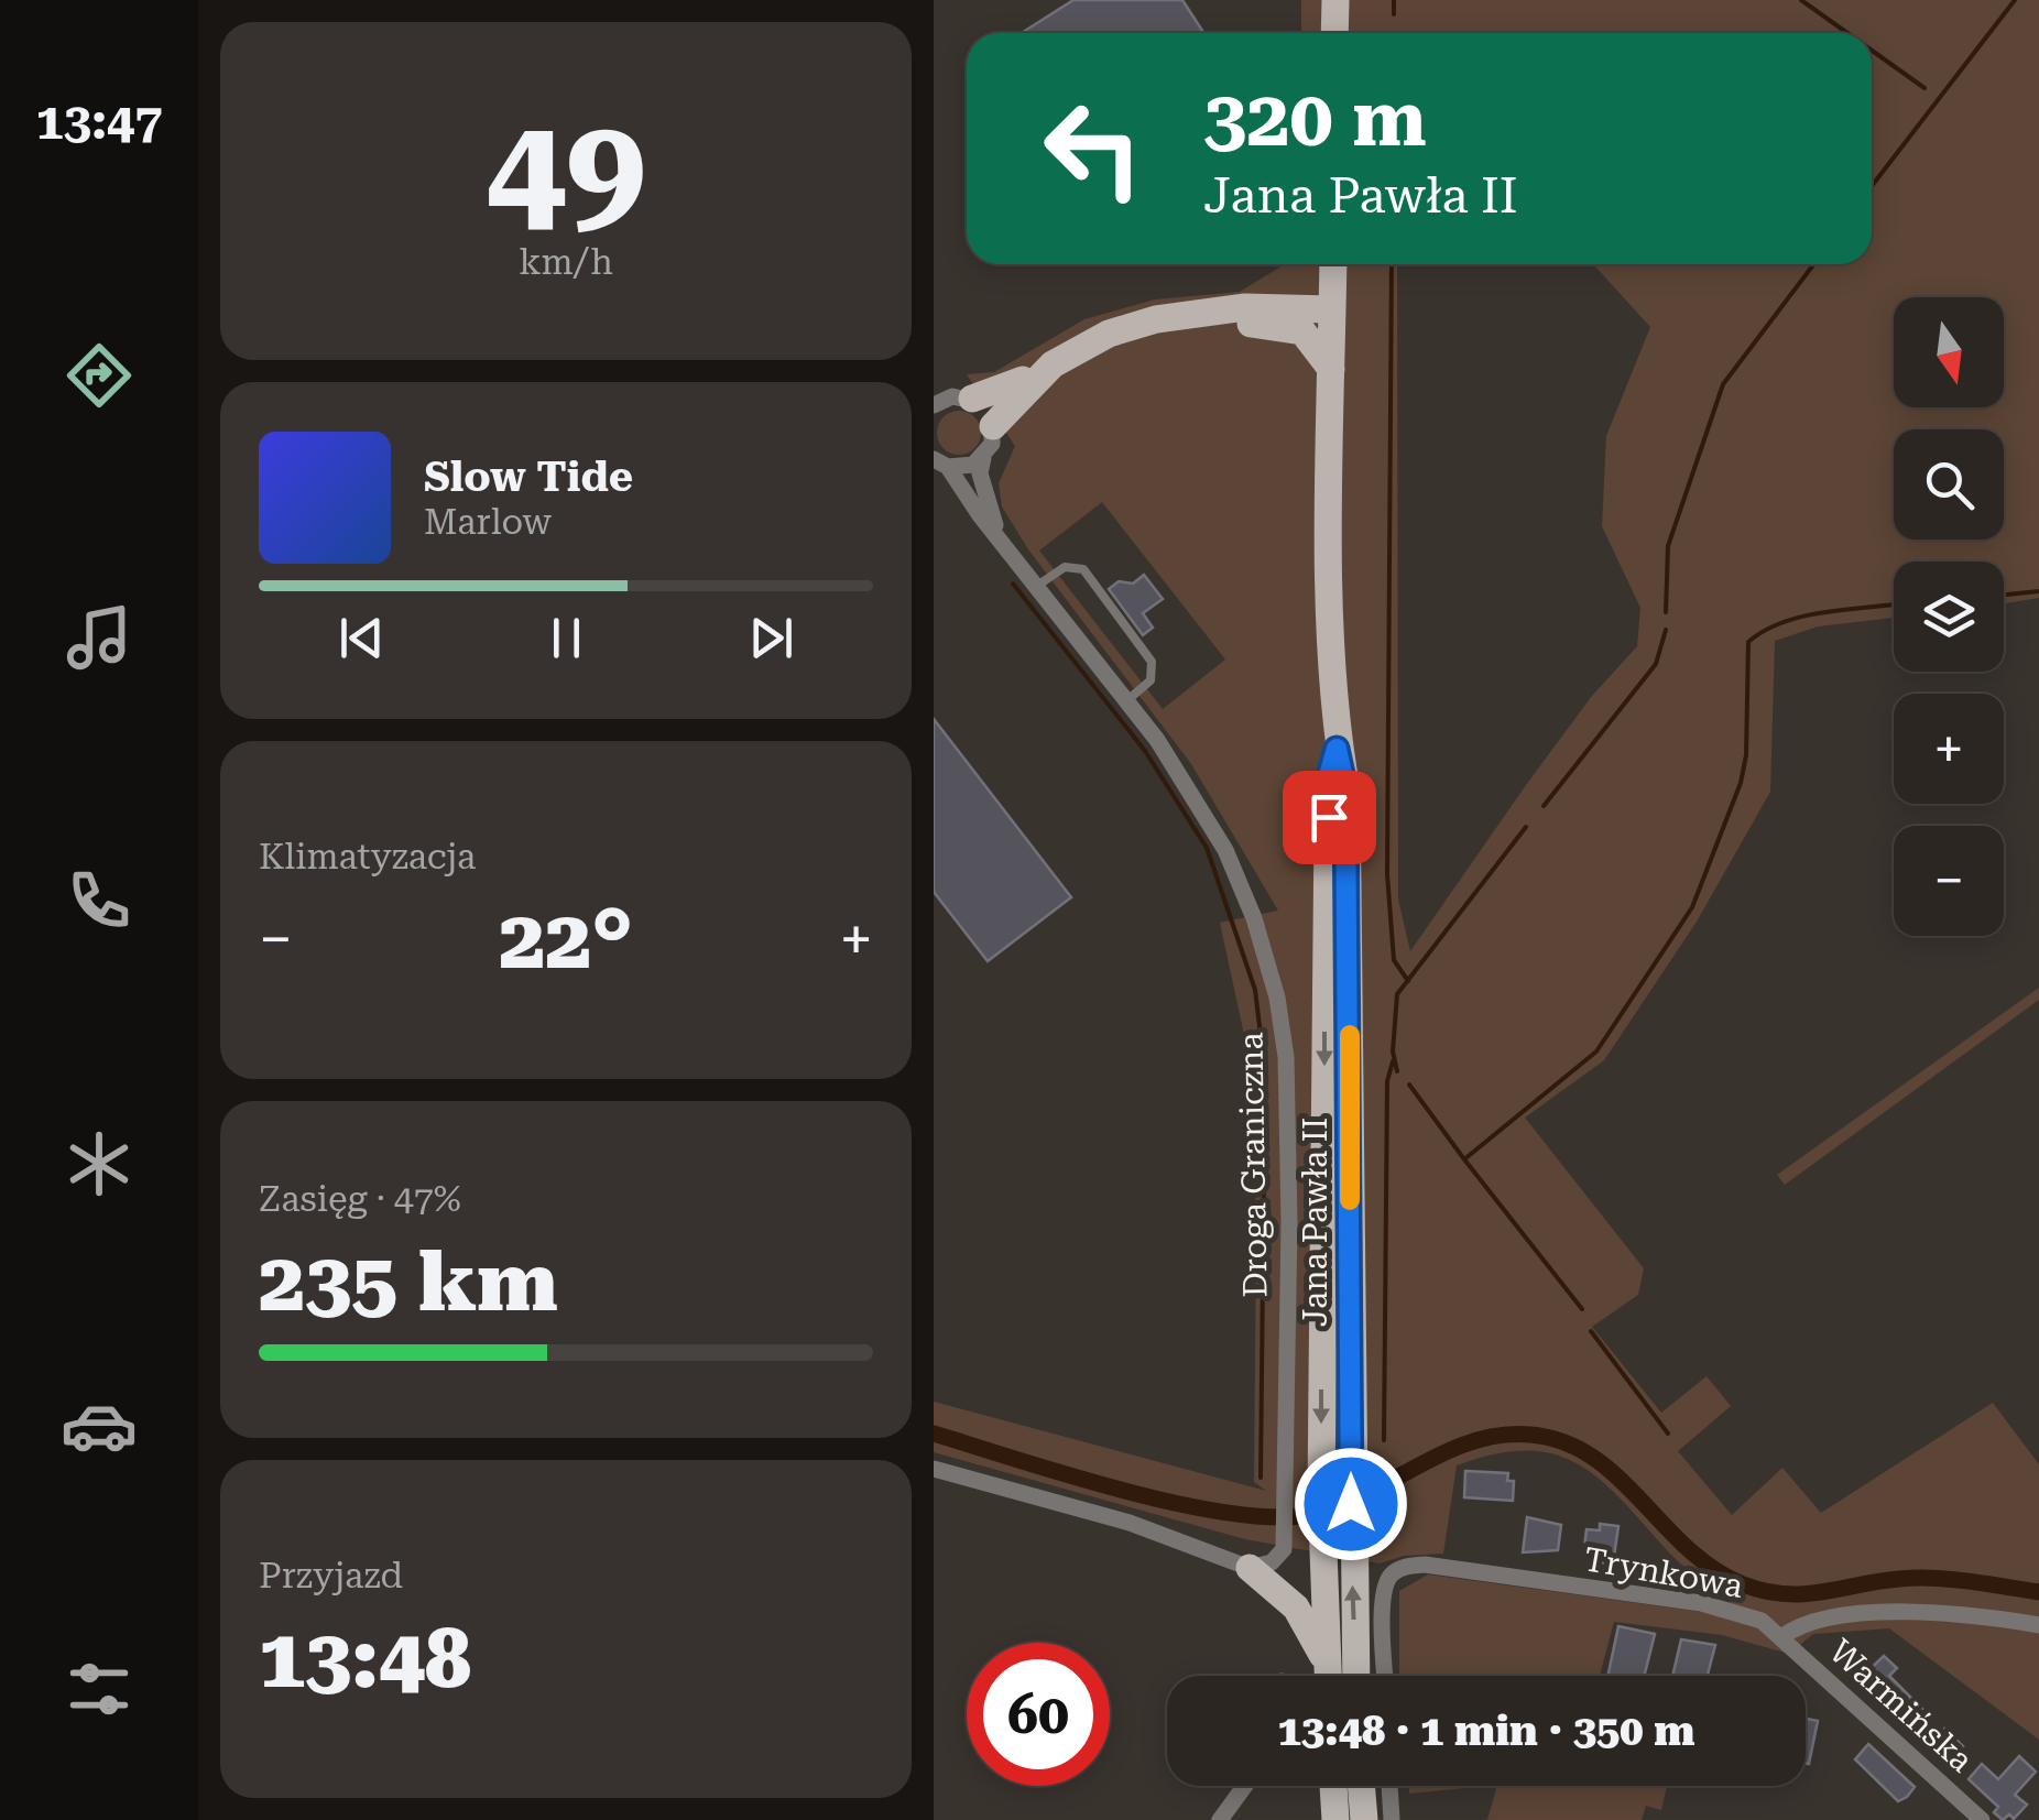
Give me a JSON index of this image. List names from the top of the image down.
{
  "streets": {
    "main road": ["Jana Pawła II"],
    "street": ["Droga Graniczna", "Trynkowa", "Warmińska"]
  },
  "crossings": [
    ["Trynkowa", "Warmińska"]
  ],
  "north": "bottom",
  "page": {
    "tabs": "13:47",
    "tile": [
      ["49", "km/h"],
      "Klimatyzacja",
      ["Zasięg · 47%", "235 km"],
      ["Przyjazd", "13:48"]
    ],
    "turn": ["320 m", "Jana Pawła II"],
    "map_buttons": ["+", "−"],
    "song": ["Slow Tide", "Marlow"],
    "heat": ["−", "22°", "+"],
    "limit": "60",
    "trip": "13:48 · 1 min · 350 m"
  }
}
